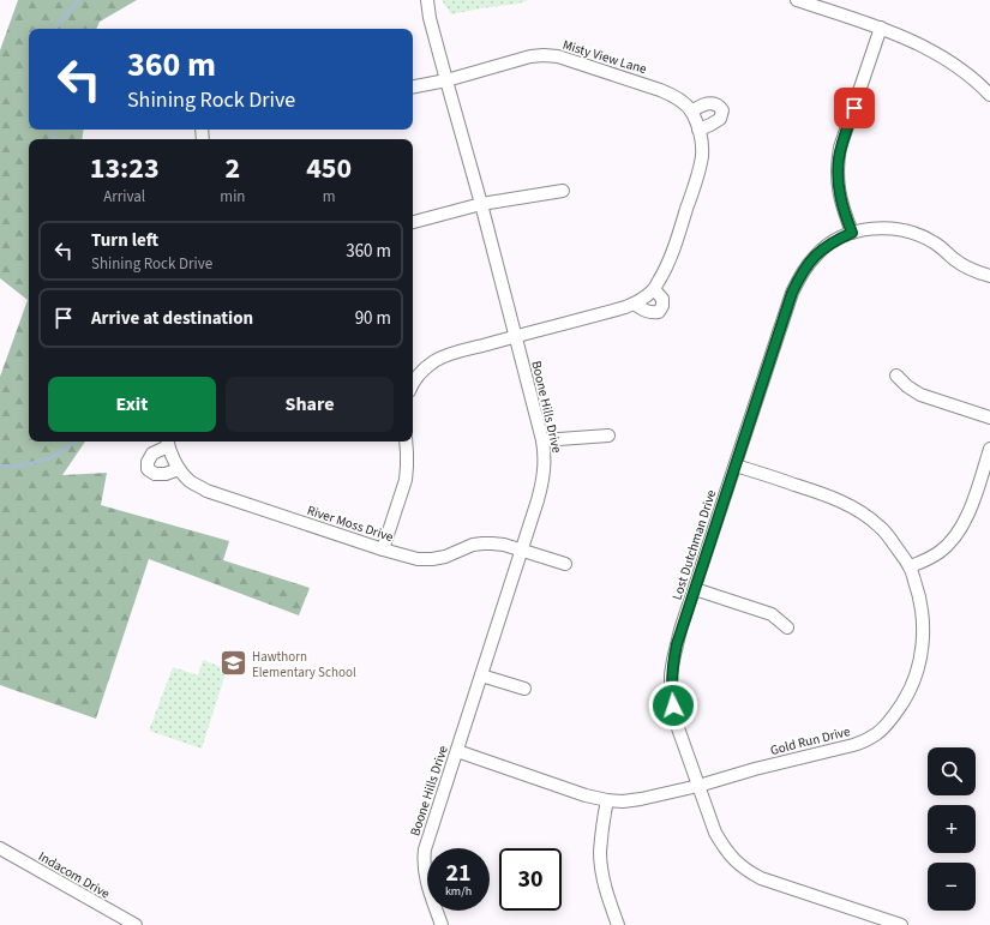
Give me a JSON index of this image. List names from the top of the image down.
{
  "streets": {
    "street": [
      "Misty View Lane",
      "Boone Hills Drive",
      "River Moss Drive",
      "Lost Dutchman Drive",
      "Gold Run Drive",
      "Indacom Drive"
    ]
  },
  "crossings": [
    ["Misty View Lane", "Boone Hills Drive"],
    ["Boone Hills Drive", "River Moss Drive"],
    ["Boone Hills Drive", "Gold Run Drive"],
    ["Lost Dutchman Drive", "Gold Run Drive"]
  ],
  "places": {
    "school or university": ["Hawthorn Elementary School"]
  },
  "page": {
    "turn": ["360 m", "Shining Rock Drive"],
    "eta": [
      "13:23",
      "Arrival",
      "2",
      "min",
      "450",
      "m"
    ],
    "list": [
      {
        "name": "Turn left",
        "note": "Shining Rock Drive",
        "value": "360 m"
      },
      {
        "name": "Arrive at destination",
        "value": "90 m"
      }
    ],
    "buttons": ["Exit", "Share"],
    "map_buttons": ["+", "−"],
    "speed": "21 km/h",
    "limit": "30"
  }
}
